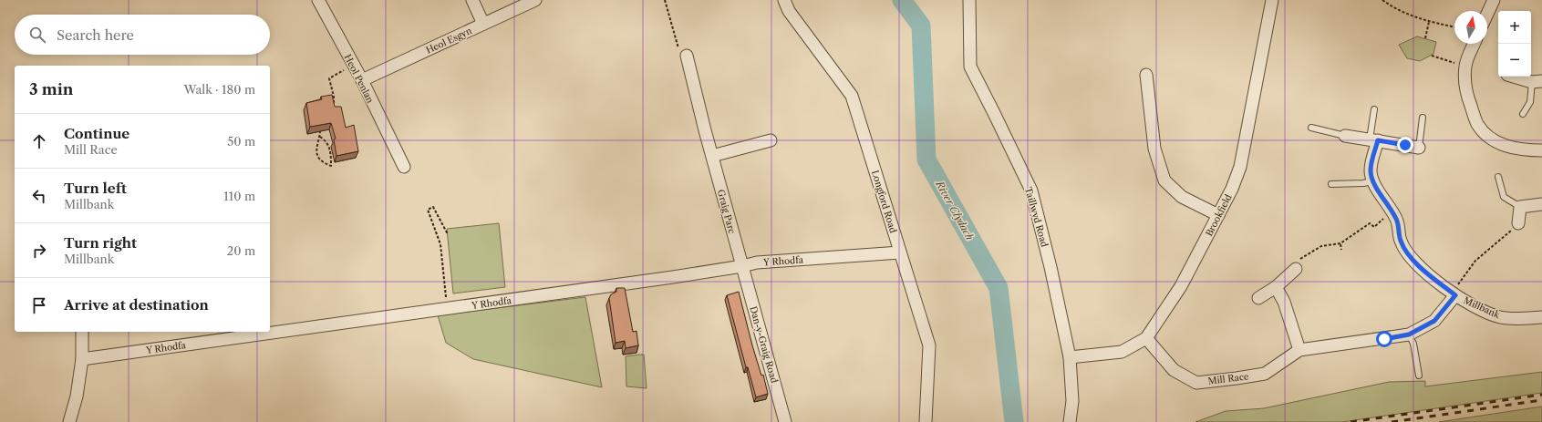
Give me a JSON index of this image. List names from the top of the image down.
{
  "streets": {
    "street": [
      "Heol Esgyn",
      "Heol Penlan",
      "Longford Road",
      "Graig Parc",
      "Brookfield",
      "Taillwyd Road",
      "Y Rhodfa",
      "Millbank",
      "Dan-y-Graig Road",
      "Mill Race"
    ]
  },
  "crossings": [
    ["Heol Esgyn", "Heol Penlan"],
    ["Longford Road", "Y Rhodfa"],
    ["Graig Parc", "Y Rhodfa"],
    ["Graig Parc", "Dan-y-Graig Road"],
    ["Brookfield", "Taillwyd Road"],
    ["Brookfield", "Mill Race"],
    ["Y Rhodfa", "Dan-y-Graig Road"],
    ["Millbank", "Mill Race"]
  ],
  "water": ["River Clydach"],
  "north": "top",
  "page": {
    "map_buttons": ["+", "−"],
    "search": "Search here",
    "heading": ["3 min", "Walk · 180 m"],
    "list": [
      ["Continue", "Mill Race", "50 m"],
      ["Turn left", "Millbank", "110 m"],
      ["Turn right", "Millbank", "20 m"],
      "Arrive at destination"
    ]
  }
}
